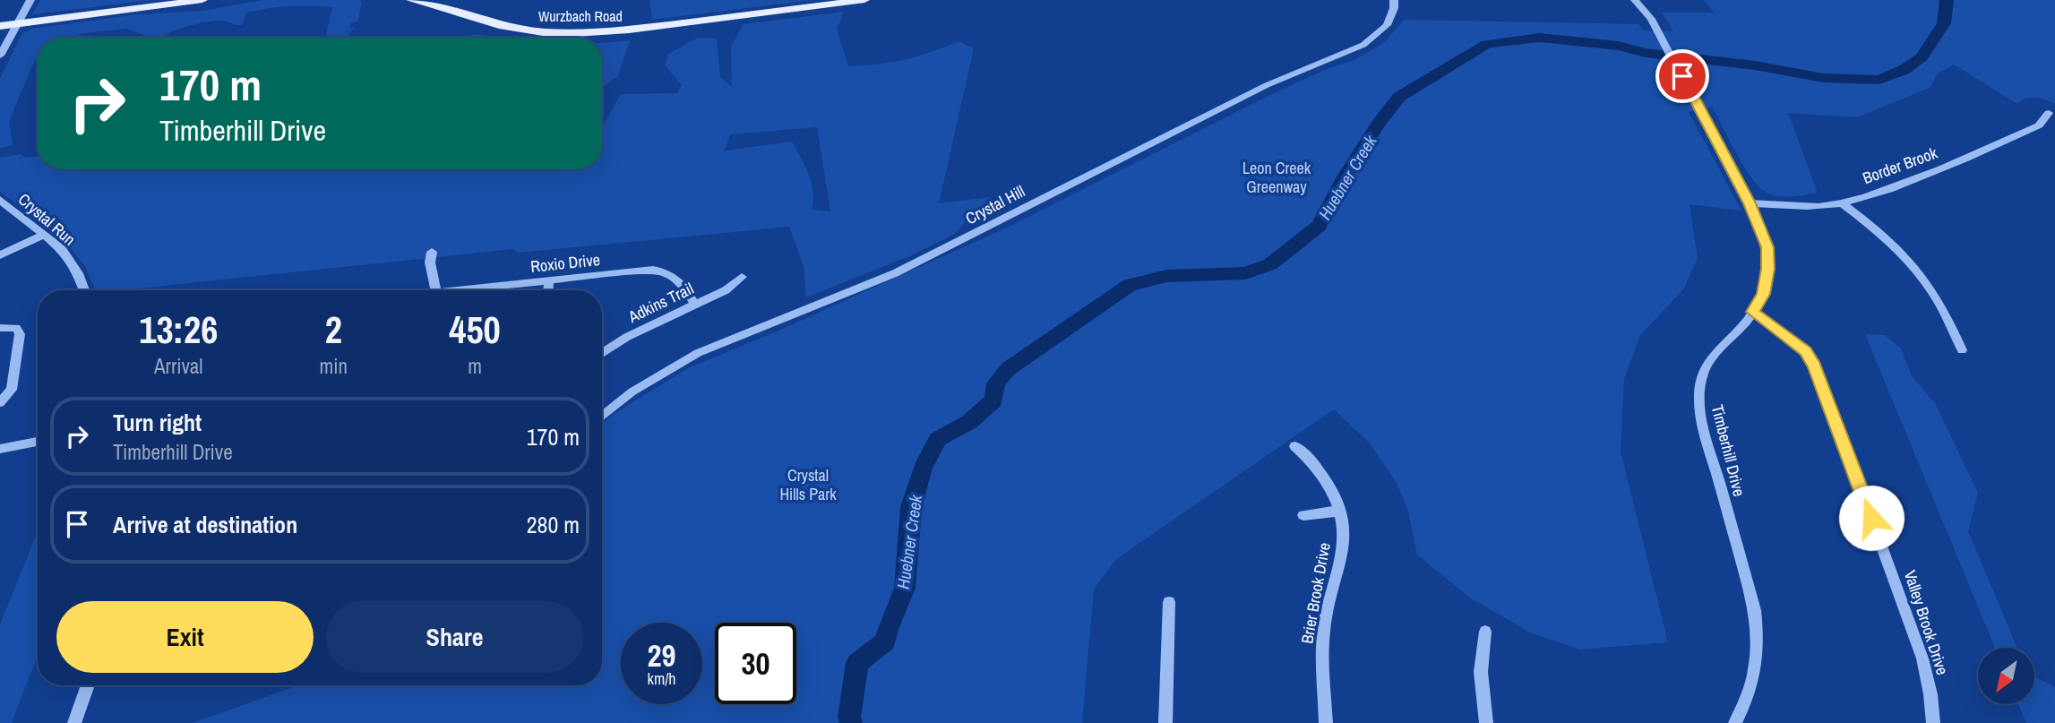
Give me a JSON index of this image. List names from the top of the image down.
{
  "streets": {
    "main road": ["Wurzbach Road"],
    "street": [
      "Border Brook",
      "Crystal Hill",
      "Crystal Run",
      "Roxio Drive",
      "Adkins Trail",
      "Timberhill Drive",
      "Brier Brook Drive",
      "Valley Brook Drive"
    ]
  },
  "crossings": [
    ["Border Brook", "Timberhill Drive"],
    ["Roxio Drive", "Adkins Trail"],
    ["Timberhill Drive", "Valley Brook Drive"]
  ],
  "water": ["Huebner Creek"],
  "parks": ["Leon Creek Greenway", "Crystal Hills Park"],
  "north": "bottom left",
  "page": {
    "turn": ["170 m", "Timberhill Drive"],
    "eta": [
      "13:26",
      "Arrival",
      "2",
      "min",
      "450",
      "m"
    ],
    "list": [
      {
        "name": "Turn right",
        "note": "Timberhill Drive",
        "value": "170 m"
      },
      {
        "name": "Arrive at destination",
        "value": "280 m"
      }
    ],
    "buttons": ["Exit", "Share"],
    "speed": "29 km/h",
    "limit": "30"
  }
}
